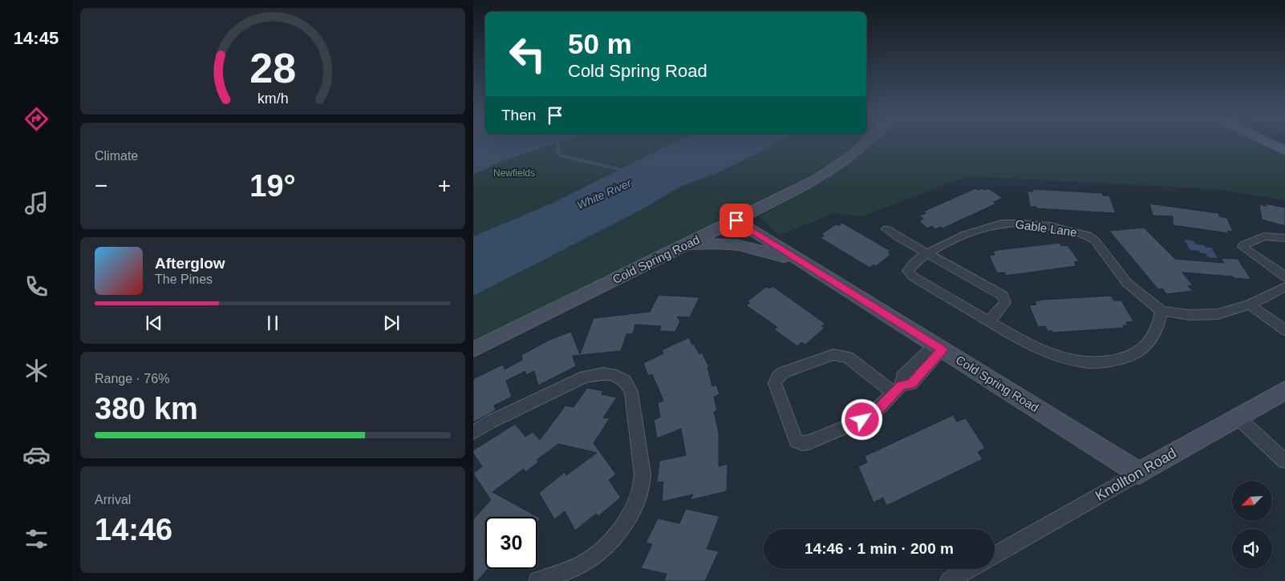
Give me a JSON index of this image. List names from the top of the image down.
{
  "streets": {
    "street": ["Gable Lane", "Cold Spring Road", "Knollton Road"]
  },
  "crossings": [
    ["Cold Spring Road", "Knollton Road"]
  ],
  "water": ["White River"],
  "parks": ["Newfields"],
  "north": "bottom left",
  "page": {
    "tabs": "14:45",
    "turn": ["50 m", "Cold Spring Road"],
    "then": "Then",
    "tile": [
      "Climate",
      ["Range · 76%", "380 km"],
      ["Arrival", "14:46"]
    ],
    "heat": ["−", "19°", "+"],
    "song": ["Afterglow", "The Pines"],
    "limit": "30",
    "trip": "14:46 · 1 min · 200 m",
    "gauge": ["28", "km/h"]
  }
}
